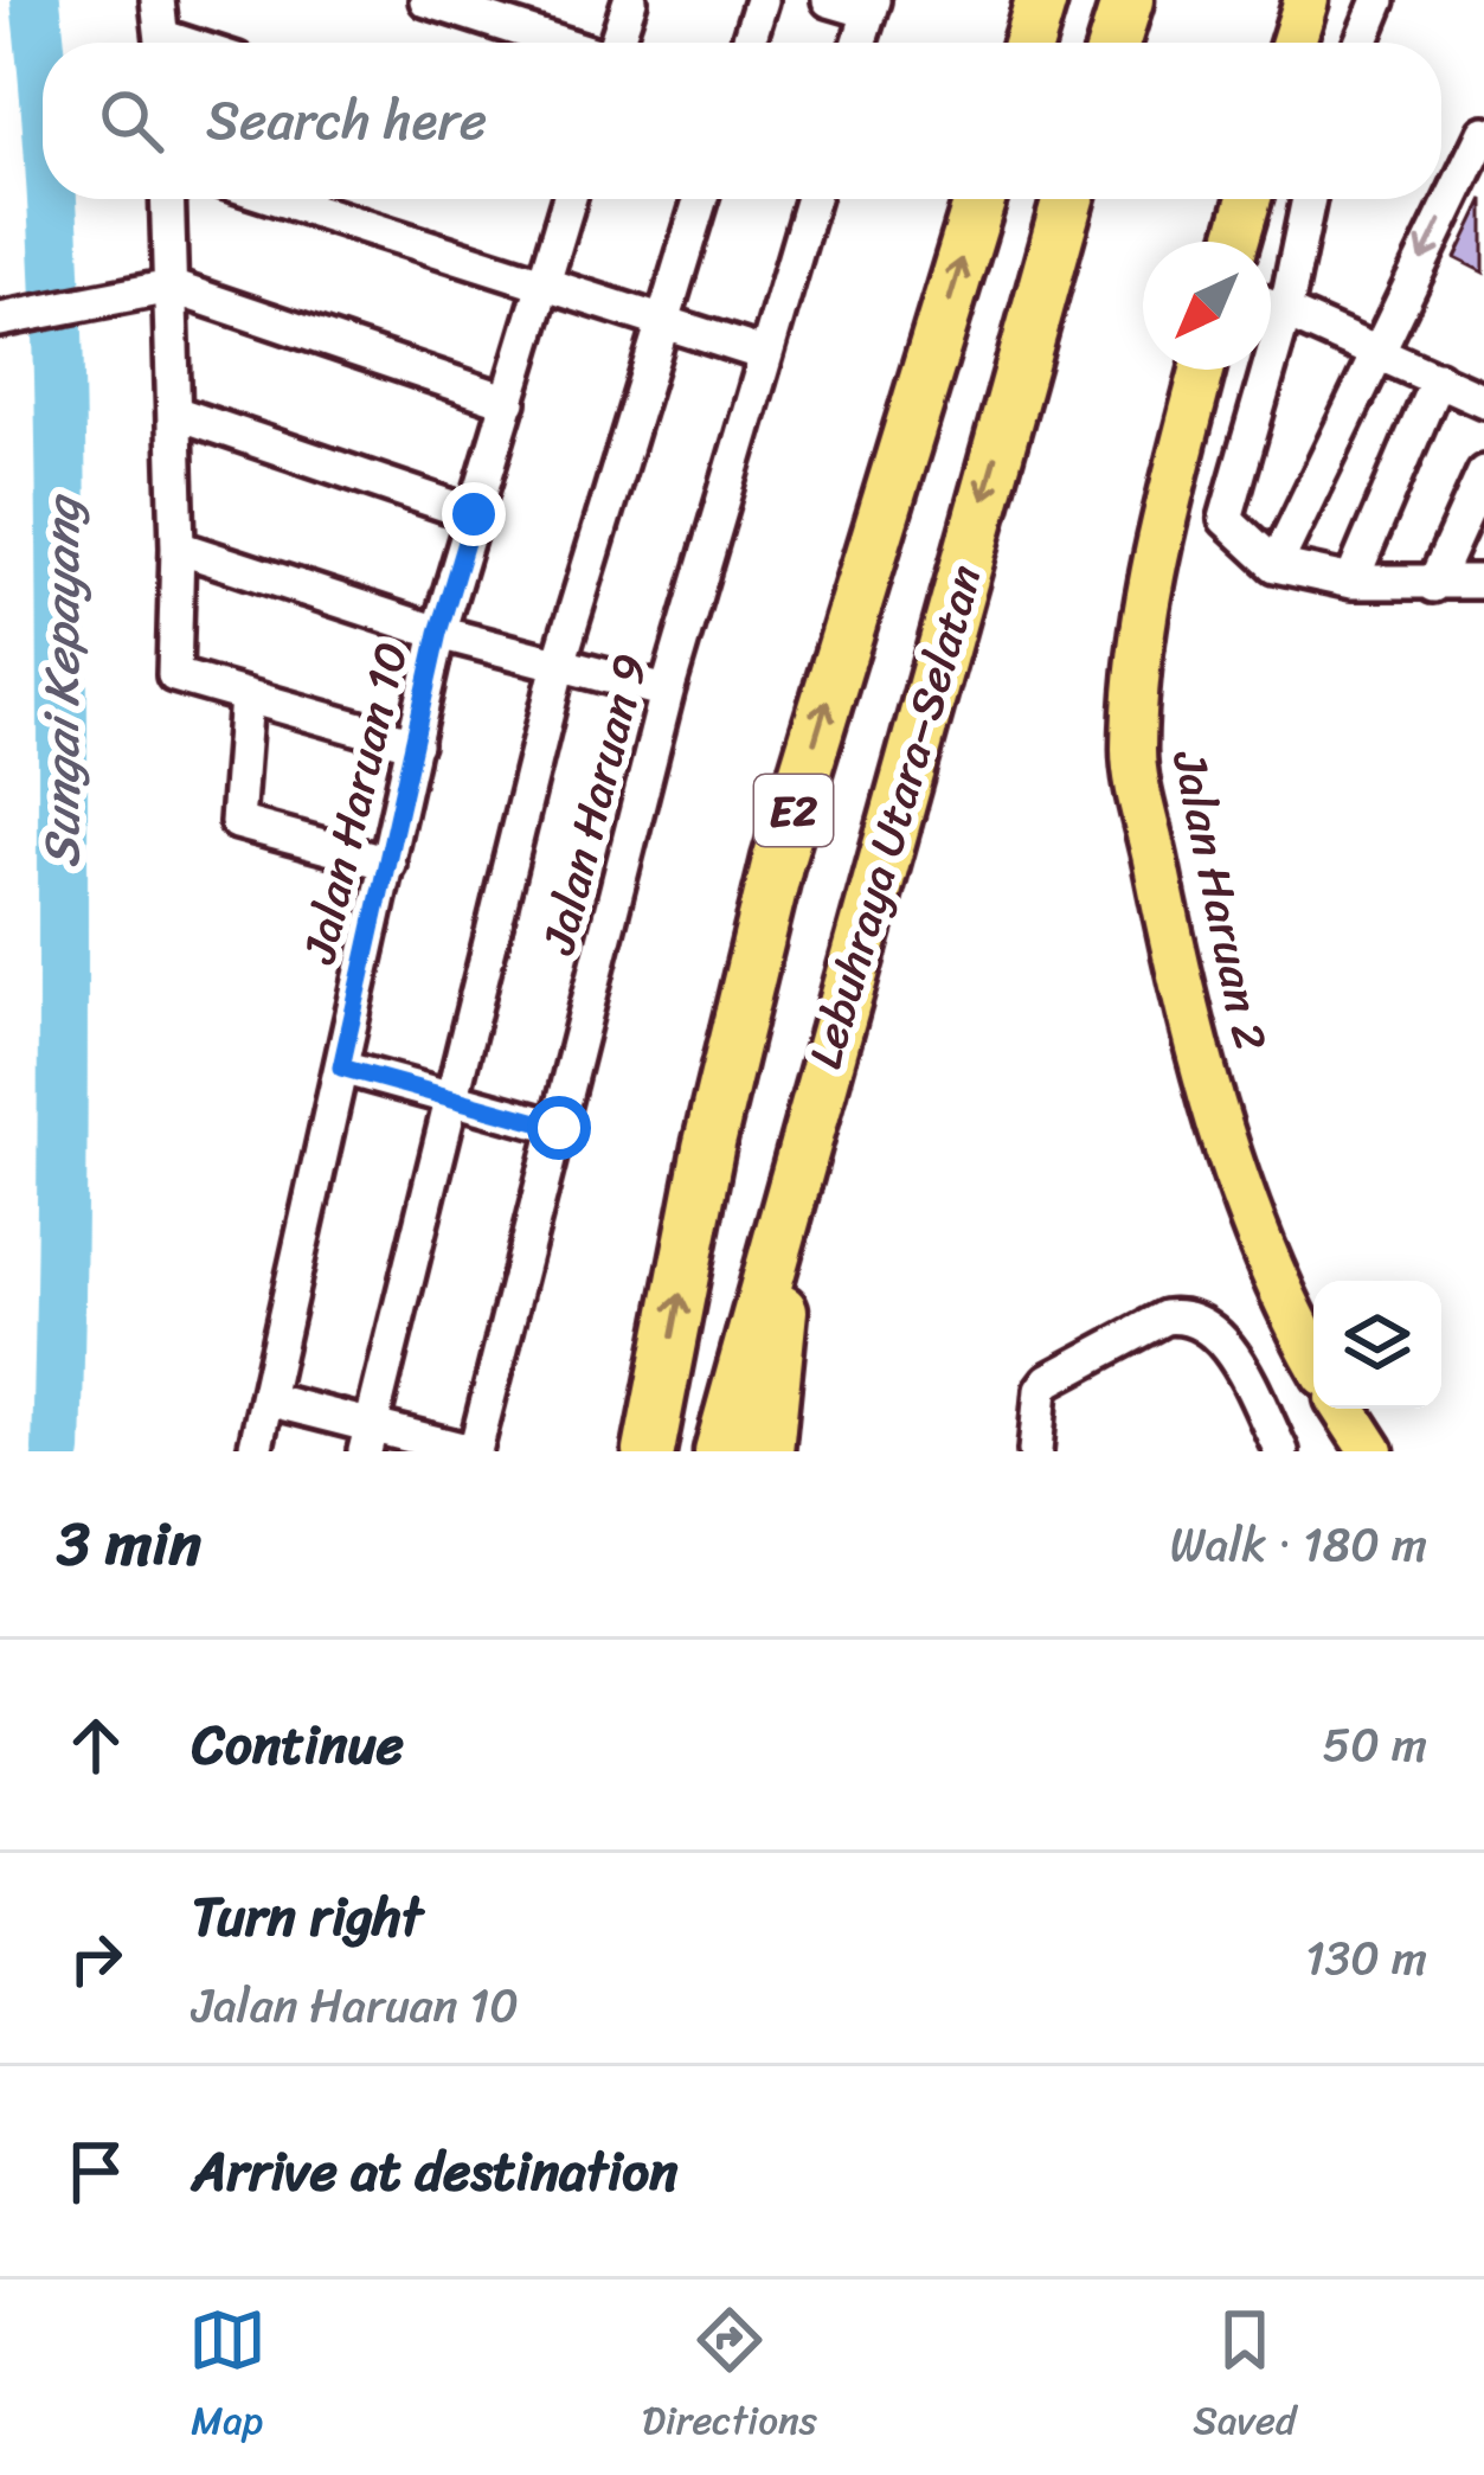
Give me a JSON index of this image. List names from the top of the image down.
{
  "streets": {
    "highway": ["E2", "Lebuhraya Utara–Selatan"],
    "main road": ["Jalan Haruan 2"],
    "street": ["Jalan Haruan 10", "Jalan Haruan 9"]
  },
  "water": ["Sungai Kepayang"],
  "north": "bottom left",
  "page": {
    "search": "Search here",
    "heading": ["3 min", "Walk · 180 m"],
    "list": [
      ["Continue", "50 m"],
      ["Turn right", "Jalan Haruan 10", "130 m"],
      "Arrive at destination"
    ],
    "nav": ["Map", "Directions", "Saved"]
  }
}
